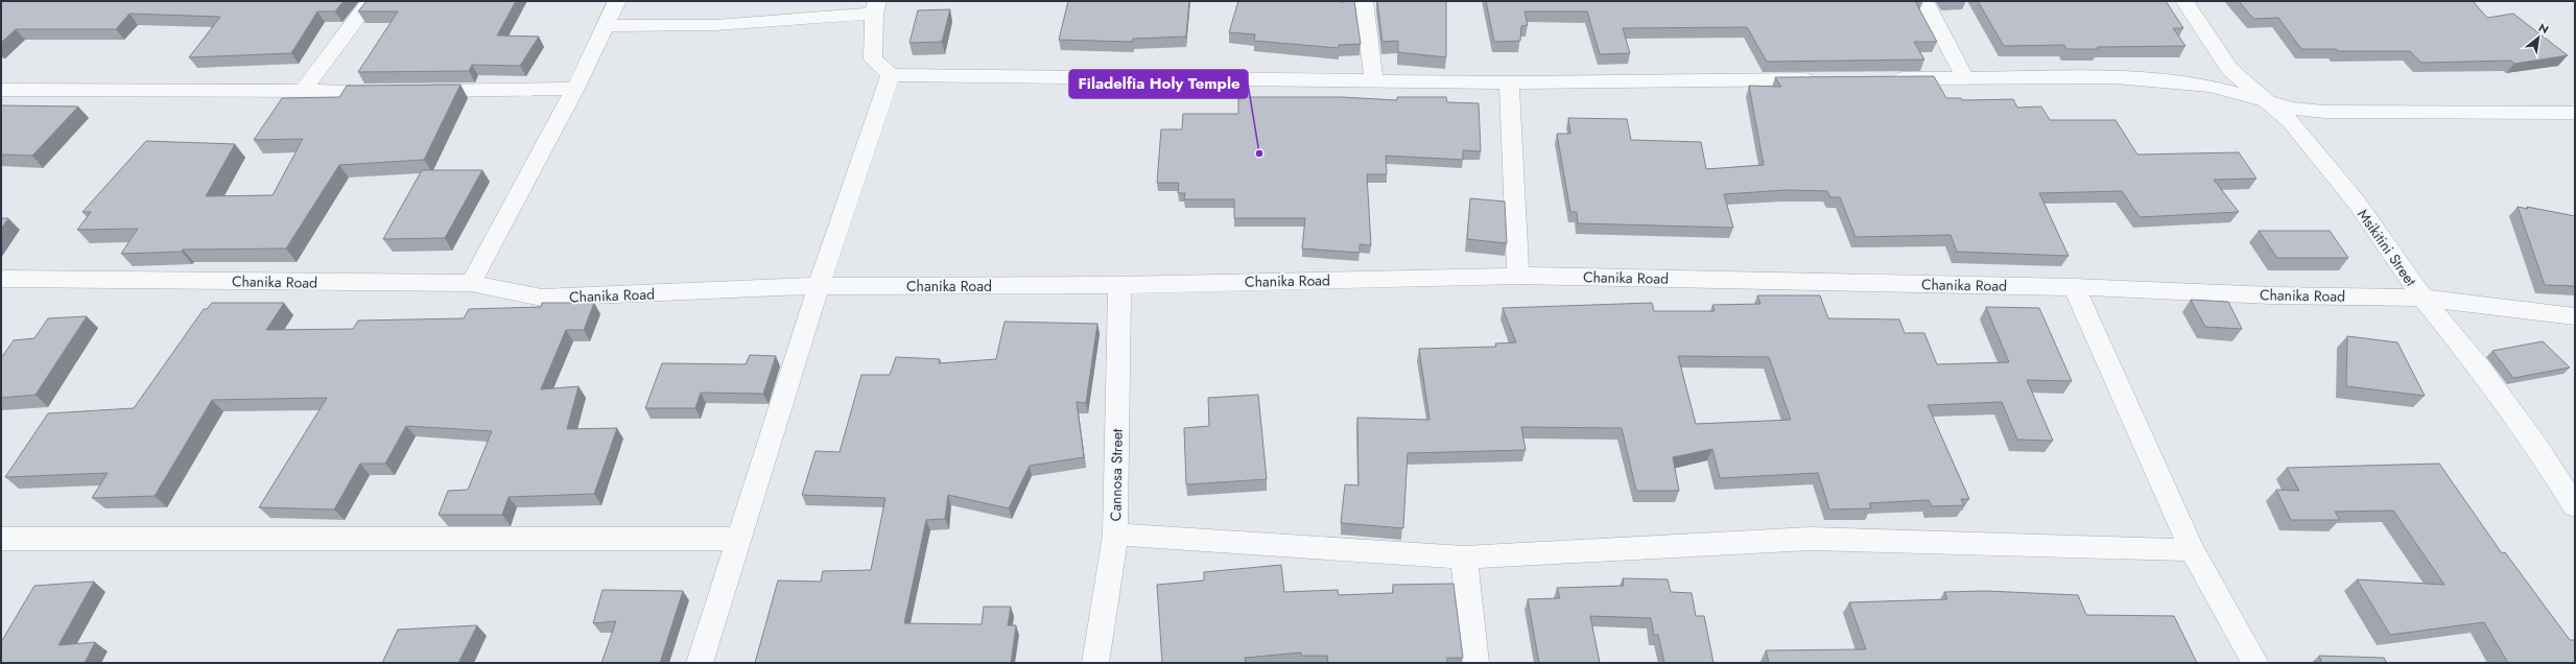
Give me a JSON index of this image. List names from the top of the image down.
{
  "streets": {
    "street": ["Msikitini Street", "Chanika Road", "Cannosa Street"]
  },
  "crossings": [
    ["Msikitini Street", "Chanika Road"],
    ["Chanika Road", "Cannosa Street"]
  ],
  "places": ["Filadelfia Holy Temple"],
  "north": "top right"
}
